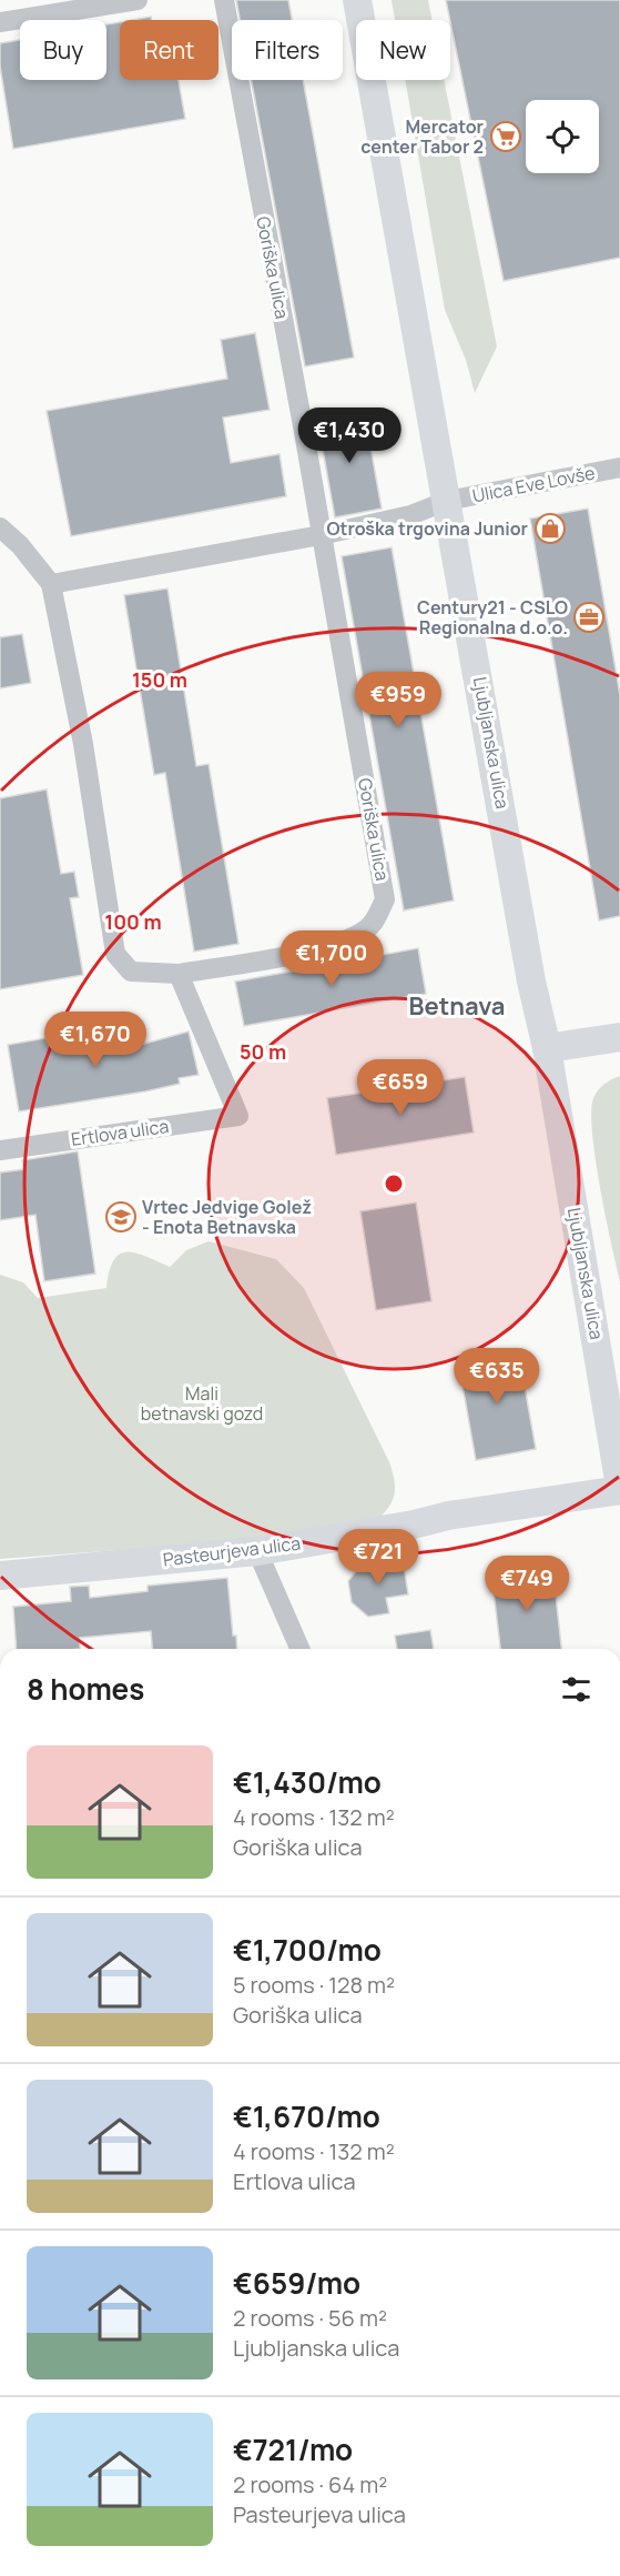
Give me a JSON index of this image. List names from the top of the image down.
{
  "streets": {
    "street": [
      "Goriška ulica",
      "Ulica Eve Lovše",
      "Ljubljanska ulica",
      "Ertlova ulica",
      "Pasteurjeva ulica"
    ]
  },
  "crossings": [
    ["Goriška ulica", "Ertlova ulica"],
    ["Ulica Eve Lovše", "Ljubljanska ulica"],
    ["Ljubljanska ulica", "Pasteurjeva ulica"]
  ],
  "districts": ["Betnava"],
  "parks": ["Mali betnavski gozd"],
  "places": {
    "supermarket": ["Mercator center Tabor 2"],
    "shop": ["Otroška trgovina Junior"],
    "office": ["Century21 - CSLO Regionalna d.o.o."],
    "school or university": ["Vrtec Jedvige Golež - Enota Betnavska"]
  },
  "page": {
    "chip": [
      "Buy",
      "Rent",
      "Filters",
      "New"
    ],
    "price": [
      "€1,430",
      "€959",
      "€1,700",
      "€1,670",
      "€659",
      "€635",
      "€721",
      "€749"
    ],
    "heading": "8 homes",
    "list": [
      {
        "name": "€1,430/mo",
        "note": "4 rooms · 132 m² · Goriška ulica"
      },
      {
        "name": "€1,700/mo",
        "note": "5 rooms · 128 m² · Goriška ulica"
      },
      {
        "name": "€1,670/mo",
        "note": "4 rooms · 132 m² · Ertlova ulica"
      },
      {
        "name": "€659/mo",
        "note": "2 rooms · 56 m² · Ljubljanska ulica"
      },
      {
        "name": "€721/mo",
        "note": "2 rooms · 64 m² · Pasteurjeva ulica"
      }
    ]
  },
  "rings": ["150 m", "100 m", "50 m"]
}
